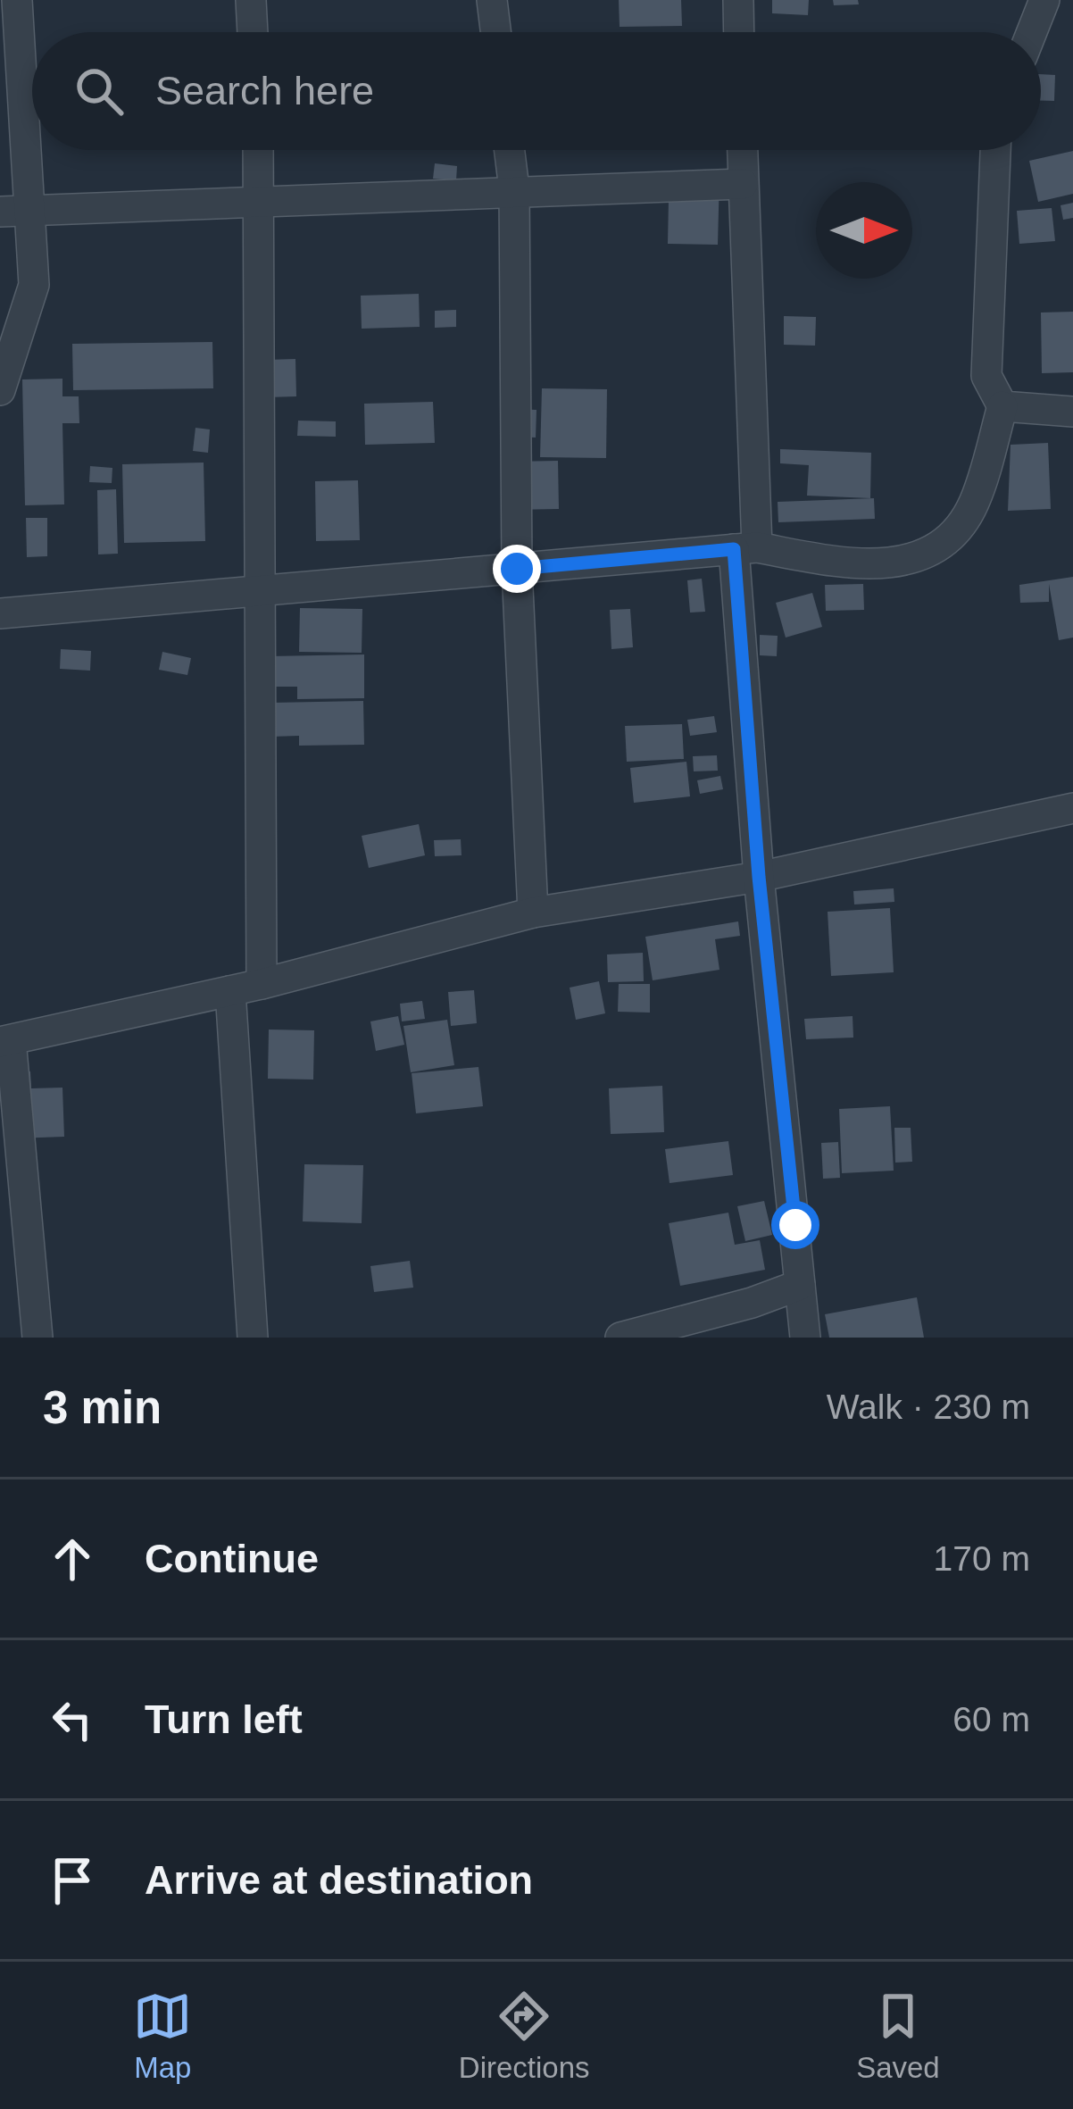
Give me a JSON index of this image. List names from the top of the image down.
{
  "north": "right",
  "page": {
    "search": "Search here",
    "heading": ["3 min", "Walk · 230 m"],
    "list": [
      ["Continue", "170 m"],
      ["Turn left", "60 m"],
      "Arrive at destination"
    ],
    "nav": ["Map", "Directions", "Saved"]
  }
}
